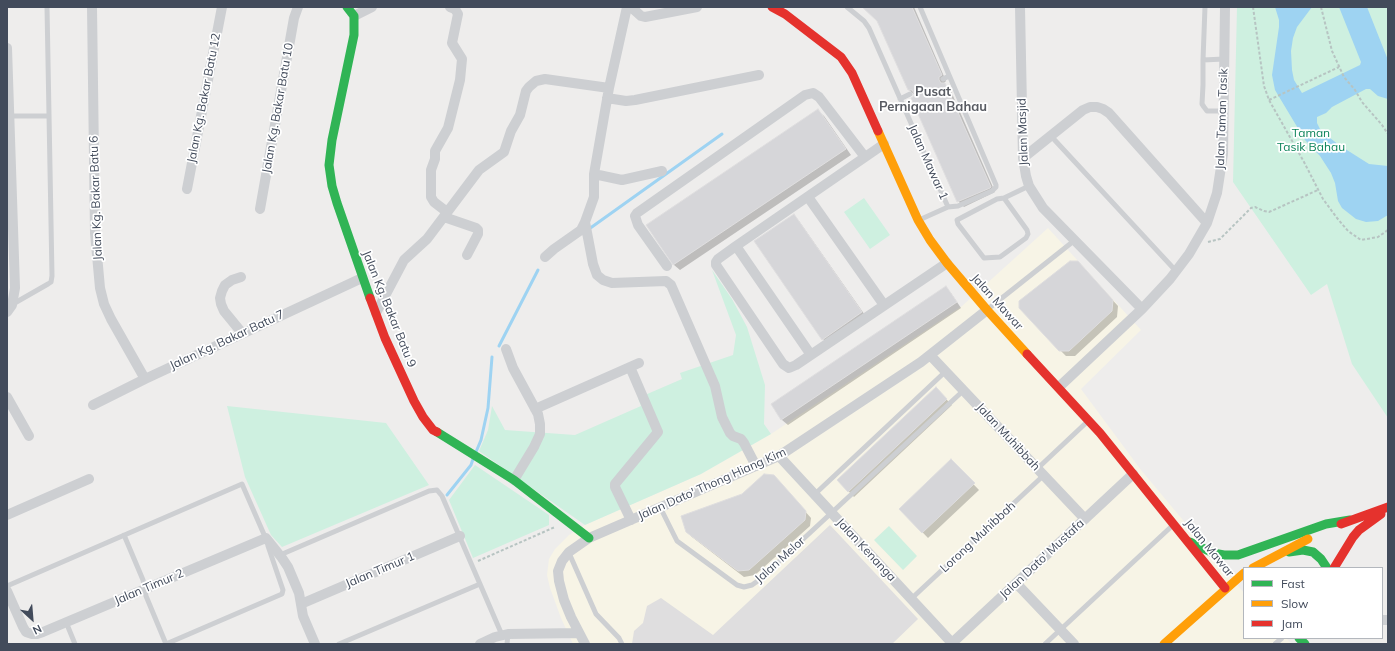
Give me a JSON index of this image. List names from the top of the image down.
{
  "streets": {
    "street": [
      "Jalan Kg. Bakar Batu 12",
      "Jalan Kg. Bakar Batu 10",
      "Jalan Taman Tasik",
      "Jalan Masjid",
      "Jalan Kg. Bakar Batu 6",
      "Jalan Mawar",
      "Jalan Kg. Bakar Batu 9",
      "Jalan Kg. Bakar Batu 7",
      "Jalan Muhibbah",
      "Jalan Dato' Thong Hiang Kim",
      "Jalan Kenanga",
      "Jalan Dato' Mustafa",
      "Jalan Timur 1",
      "Jalan Timur 2"
    ],
    "lane": ["Jalan Mawar 1", "Lorong Muhibbah", "Jalan Melor"]
  },
  "crossings": [
    ["Jalan Taman Tasik", "Jalan Masjid"],
    ["Jalan Taman Tasik", "Jalan Mawar"],
    ["Jalan Mawar 1", "Jalan Mawar"],
    ["Jalan Kg. Bakar Batu 6", "Jalan Kg. Bakar Batu 7"],
    ["Jalan Mawar", "Jalan Dato' Thong Hiang Kim"],
    ["Jalan Mawar", "Lorong Muhibbah"],
    ["Jalan Mawar", "Jalan Dato' Mustafa"],
    ["Jalan Kg. Bakar Batu 9", "Jalan Kg. Bakar Batu 7"],
    ["Jalan Kg. Bakar Batu 9", "Jalan Dato' Thong Hiang Kim"],
    ["Jalan Muhibbah", "Jalan Dato' Thong Hiang Kim"],
    ["Jalan Muhibbah", "Lorong Muhibbah"],
    ["Jalan Muhibbah", "Jalan Dato' Mustafa"],
    ["Jalan Muhibbah", "Jalan Melor"],
    ["Jalan Dato' Thong Hiang Kim", "Jalan Kenanga"],
    ["Jalan Dato' Thong Hiang Kim", "Jalan Melor"],
    ["Lorong Muhibbah", "Jalan Kenanga"],
    ["Jalan Kenanga", "Jalan Dato' Mustafa"],
    ["Jalan Kenanga", "Jalan Melor"]
  ],
  "districts": ["Pusat Pernigaan Bahau"],
  "parks": ["Taman Tasik Bahau"],
  "legend": ["Fast", "Slow", "Jam"],
  "north": "bottom right"
}
